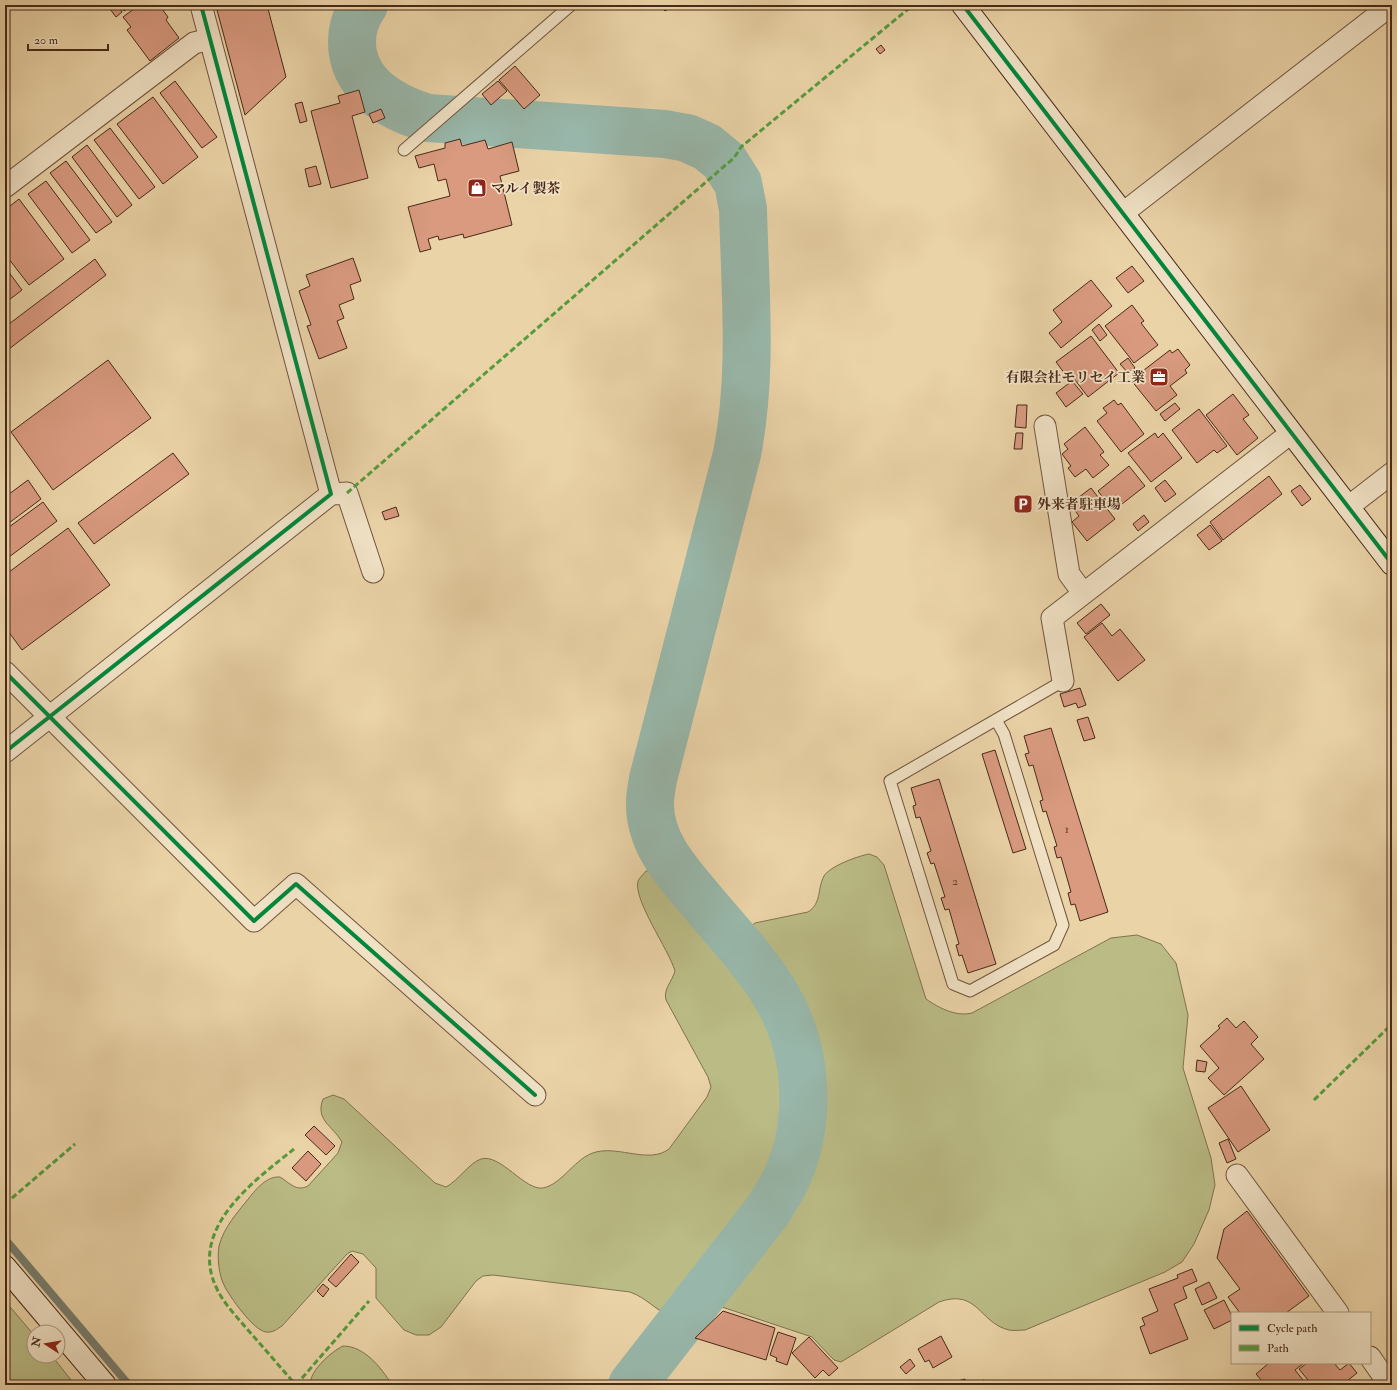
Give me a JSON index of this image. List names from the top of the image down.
{
  "places": {
    "shop": ["マルイ製茶"],
    "office": ["有限会社モリセイ工業"],
    "parking": ["外来者駐車場"]
  },
  "house_numbers": ["1", "2"],
  "legend": ["Cycle path", "Path"],
  "scale_bar": "20 m",
  "north": "left"
}
